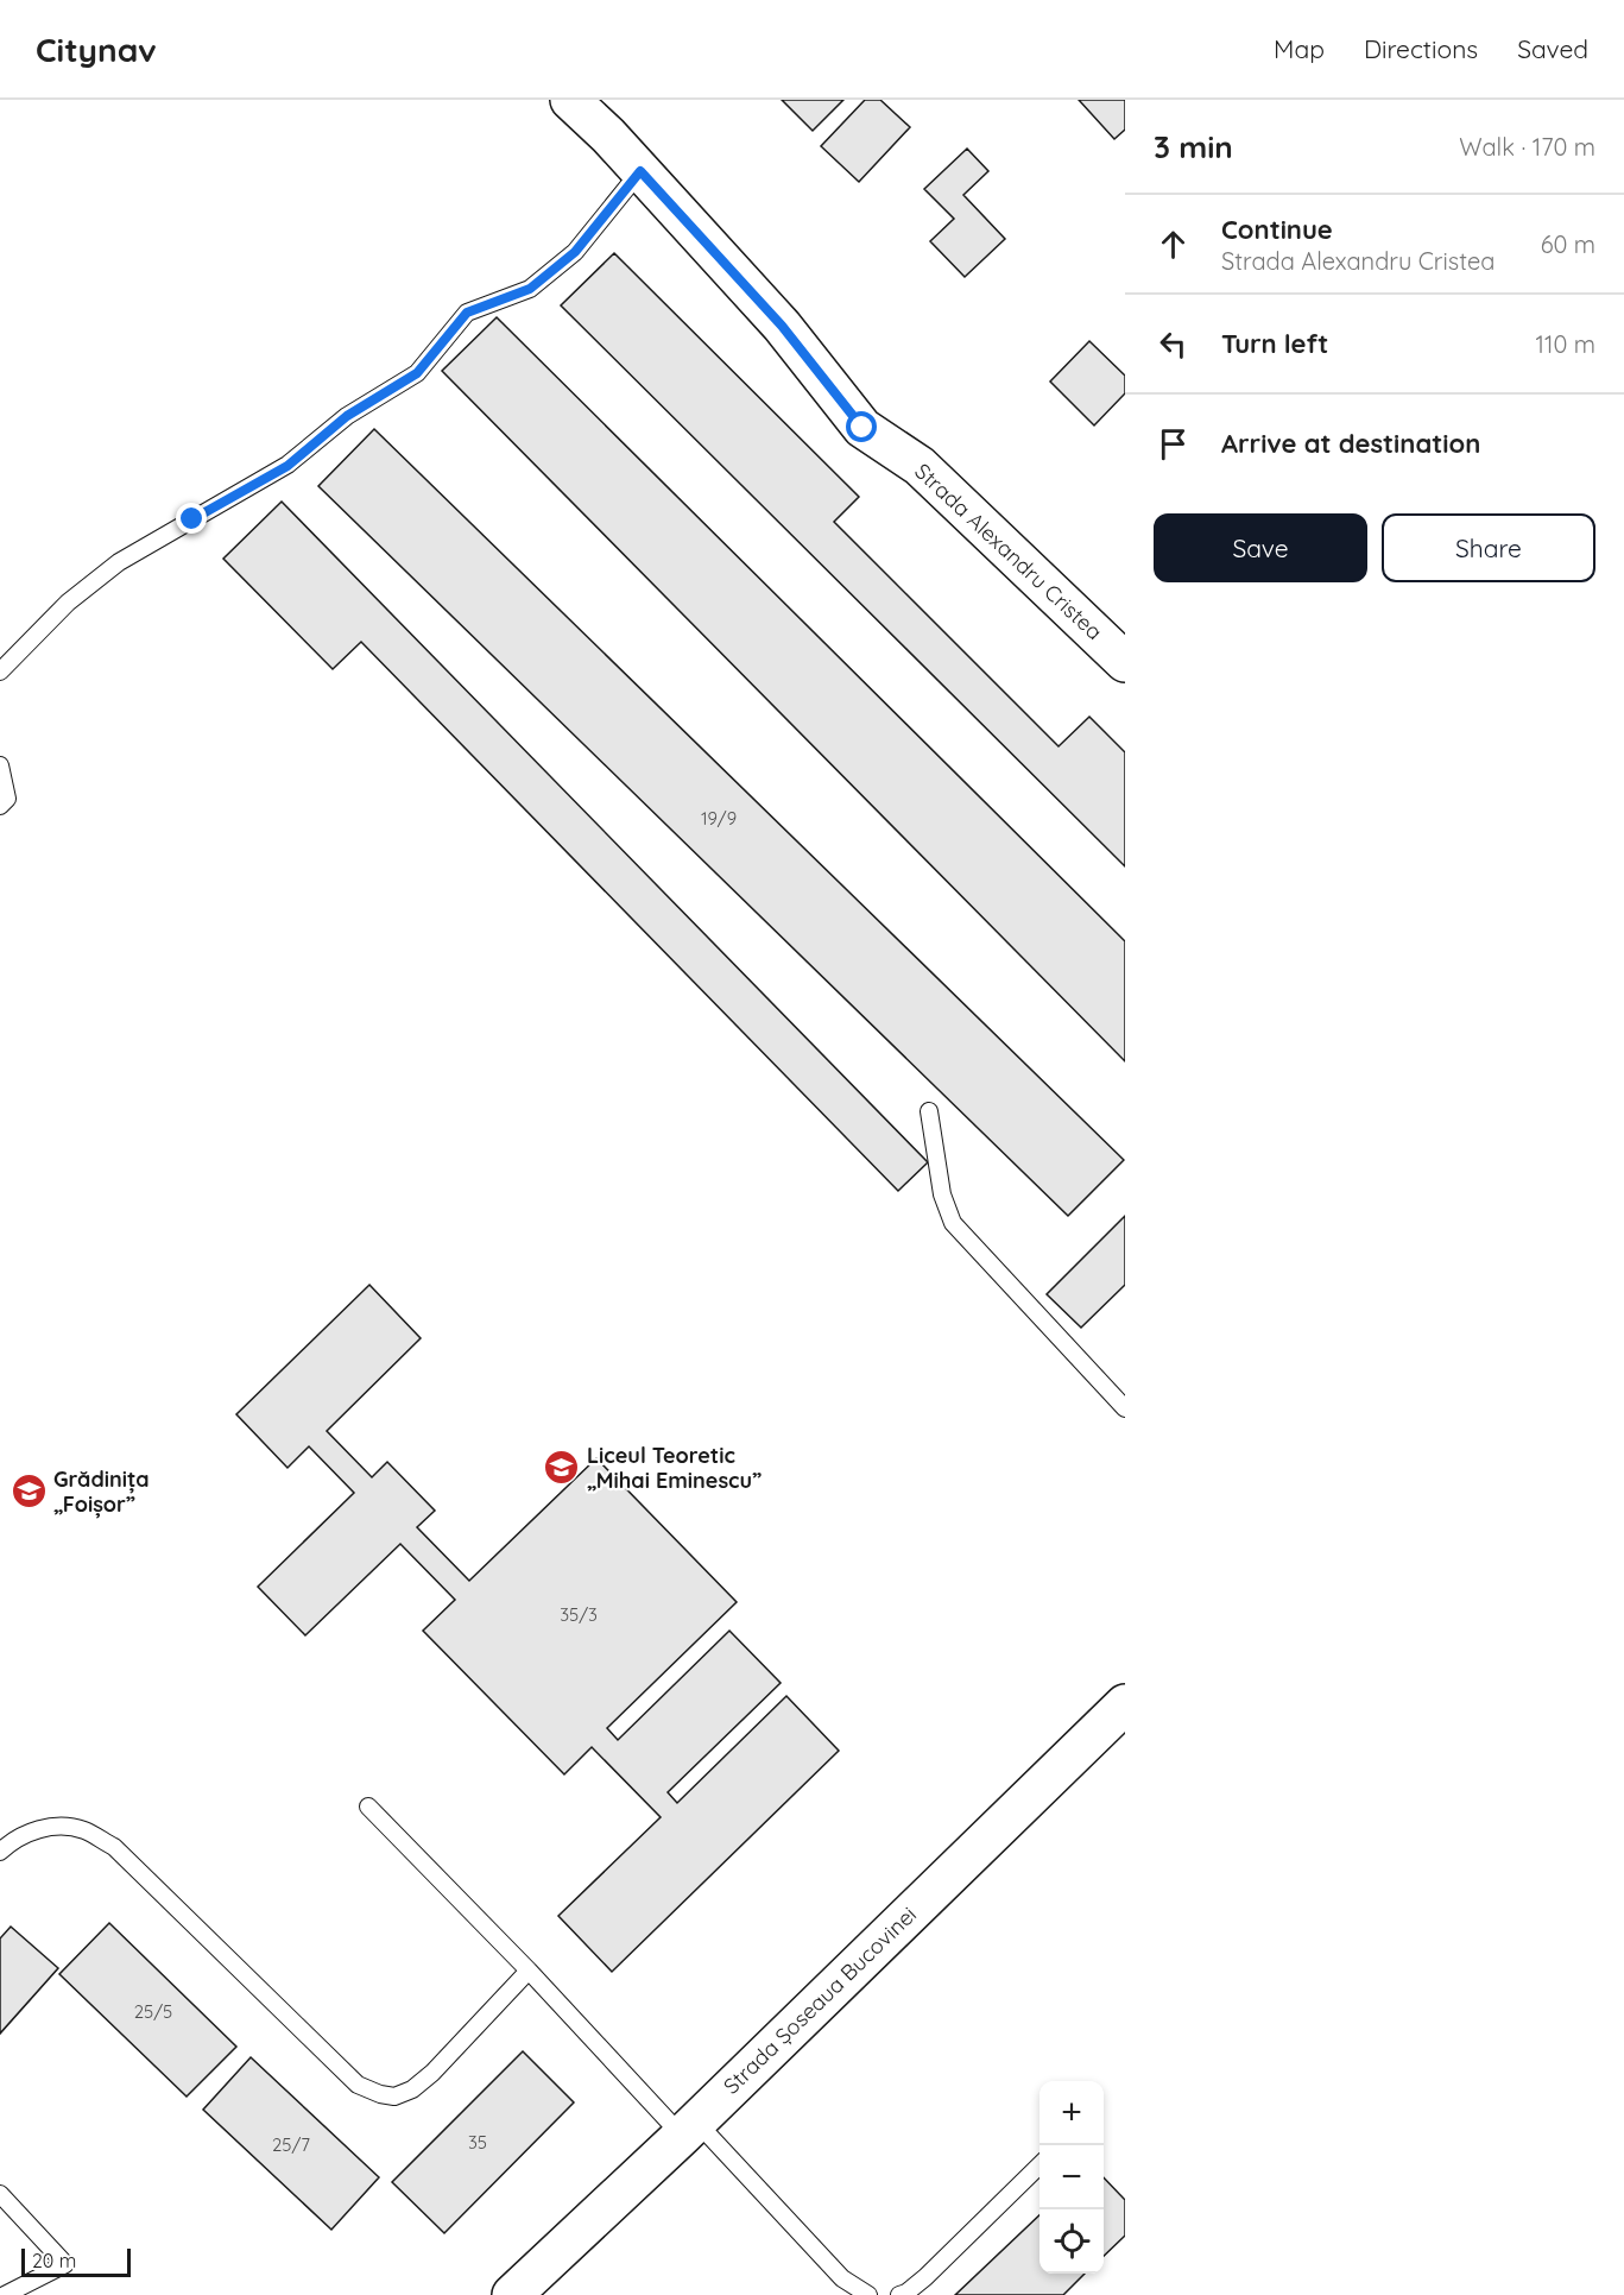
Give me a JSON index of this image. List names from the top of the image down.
{
  "streets": {
    "main road": ["Strada Alexandru Cristea", "Strada Șoseaua Bucovinei"]
  },
  "places": {
    "school or university": ["Liceul Teoretic „Mihai Eminescu”", "Grădinița „Foișor”"]
  },
  "house_numbers": [
    "19/9",
    "35/3",
    "25/5",
    "35",
    "25/7"
  ],
  "scale_bar": "20 m",
  "page": {
    "header": "Citynav",
    "nav": ["Map", "Directions", "Saved"],
    "heading": ["3 min", "Walk · 170 m"],
    "list": [
      ["Continue", "Strada Alexandru Cristea", "60 m"],
      ["Turn left", "110 m"],
      "Arrive at destination"
    ],
    "buttons": ["Save", "Share"],
    "map_buttons": ["+", "−"],
    "scale": "20 m"
  }
}
